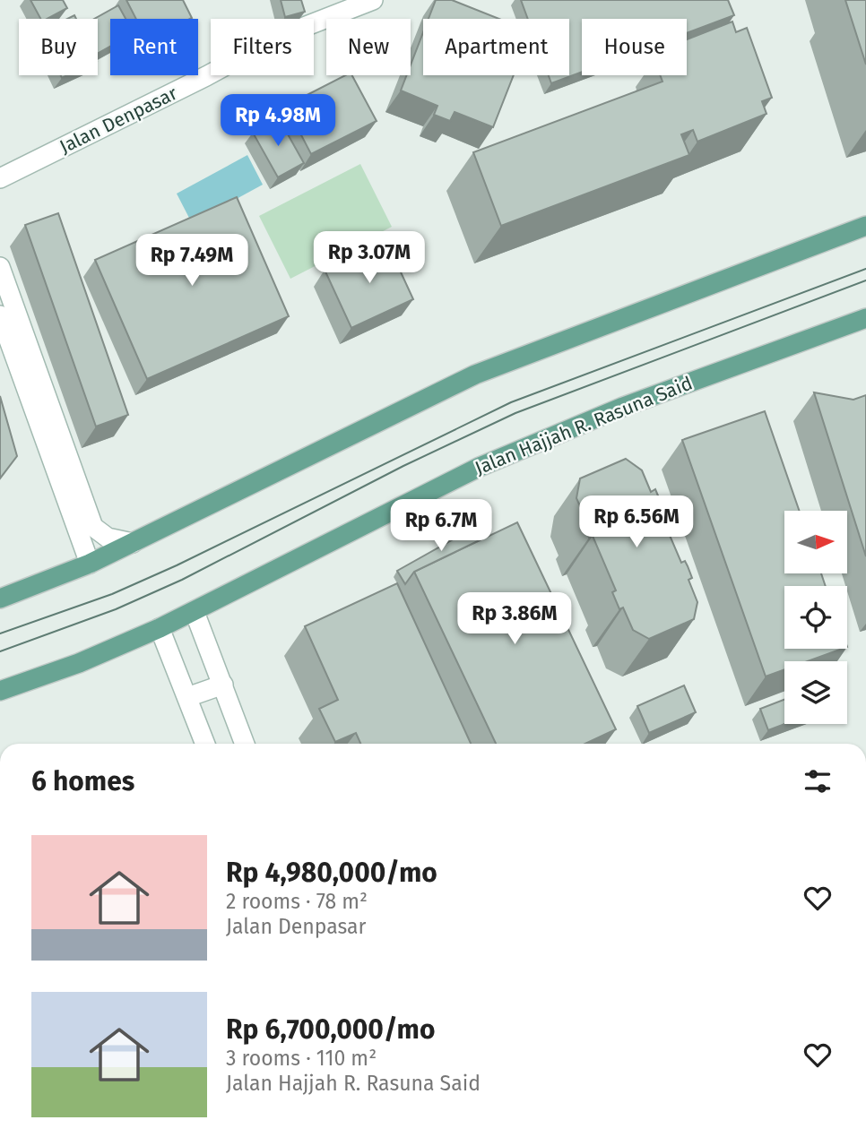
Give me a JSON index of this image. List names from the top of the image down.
{
  "streets": {
    "main road": ["Jalan Hajjah R. Rasuna Said"],
    "street": ["Jalan Denpasar"]
  },
  "north": "right",
  "page": {
    "chip": [
      "Buy",
      "Rent",
      "Filters",
      "New",
      "Apartment",
      "House"
    ],
    "price": [
      "Rp 4.98M",
      "Rp 3.07M",
      "Rp 7.49M",
      "Rp 6.56M",
      "Rp 6.7M",
      "Rp 3.86M"
    ],
    "heading": "6 homes",
    "list": [
      {
        "name": "Rp 4,980,000/mo",
        "note": "2 rooms · 78 m² · Jalan Denpasar"
      },
      {
        "name": "Rp 6,700,000/mo",
        "note": "3 rooms · 110 m² · Jalan Hajjah R. Rasuna Said"
      }
    ]
  }
}
